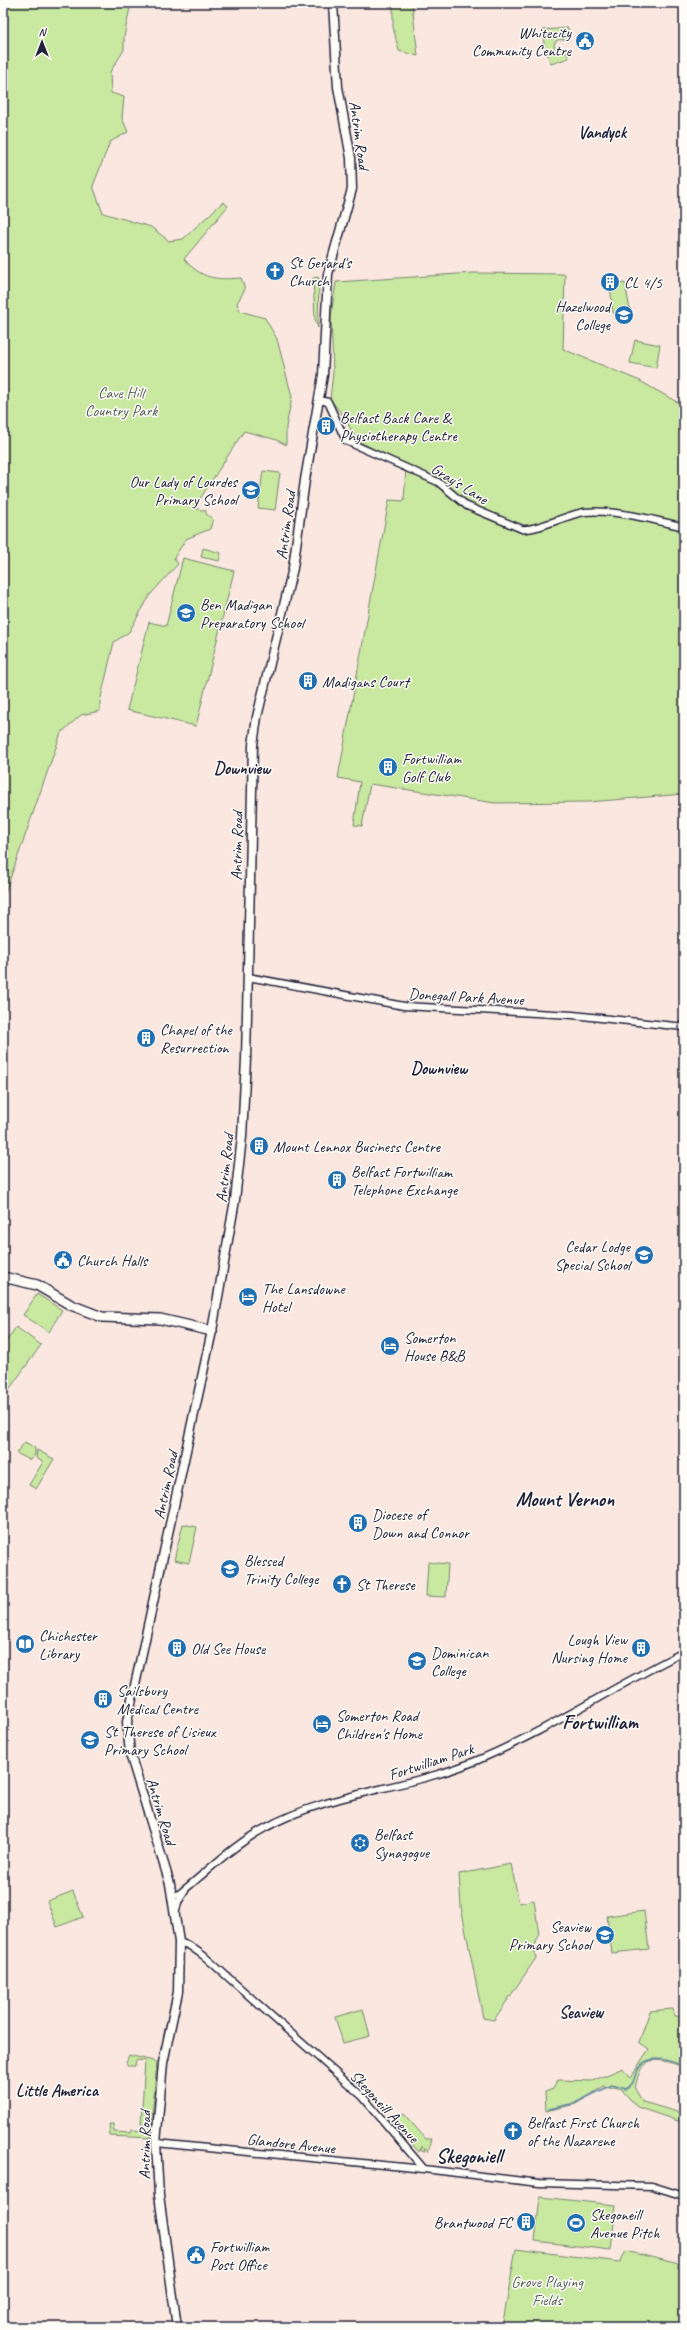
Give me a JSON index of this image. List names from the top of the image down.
{
  "streets": {
    "main road": ["Antrim Road"],
    "street": [
      "Gray's Lane",
      "Donegall Park Avenue",
      "Fortwilliam Park",
      "Skegoneill Avenue",
      "Glandore Avenue"
    ]
  },
  "crossings": [
    ["Antrim Road", "Gray's Lane"],
    ["Antrim Road", "Donegall Park Avenue"],
    ["Antrim Road", "Fortwilliam Park"],
    ["Antrim Road", "Skegoneill Avenue"],
    ["Antrim Road", "Glandore Avenue"],
    ["Skegoneill Avenue", "Glandore Avenue"]
  ],
  "districts": [
    "Vandyck",
    "Downview",
    "Downview",
    "Mount Vernon",
    "Fortwilliam",
    "Seaview",
    "Little America",
    "Skegoniell"
  ],
  "parks": ["Cave Hill Country Park", "Grove Playing Fields"],
  "places": {
    "public building": ["Whitecity Community Centre", "Church Halls", "Fortwilliam Post Office"],
    "church": ["St Gerard's Church", "St Therese", "Belfast First Church of the Nazarene"],
    "building": [
      "CL 4/5",
      "Belfast Back Care & Physiotherapy Centre",
      "Madigans Court",
      "Fortwilliam Golf Club",
      "Chapel of the Resurrection",
      "Mount Lennox Business Centre",
      "Belfast Fortwilliam Telephone Exchange",
      "Diocese of Down and Connor",
      "Old See House",
      "Lough View Nursing Home",
      "Sailsbury Medical Centre",
      "Brantwood FC"
    ],
    "school or university": [
      "Hazelwood College",
      "Our Lady of Lourdes Primary School",
      "Ben Madigan Preparatory School",
      "Cedar Lodge Special School",
      "Blessed Trinity College",
      "Dominican College",
      "St Therese of Lisieux Primary School",
      "Seaview Primary School"
    ],
    "hotel": ["The Lansdowne Hotel", "Somerton House B&B", "Somerton Road Children's Home"],
    "library": ["Chichester Library"],
    "synagogue": ["Belfast Synagogue"],
    "sports": ["Skegoneill Avenue Pitch"]
  },
  "north": "top"
}
